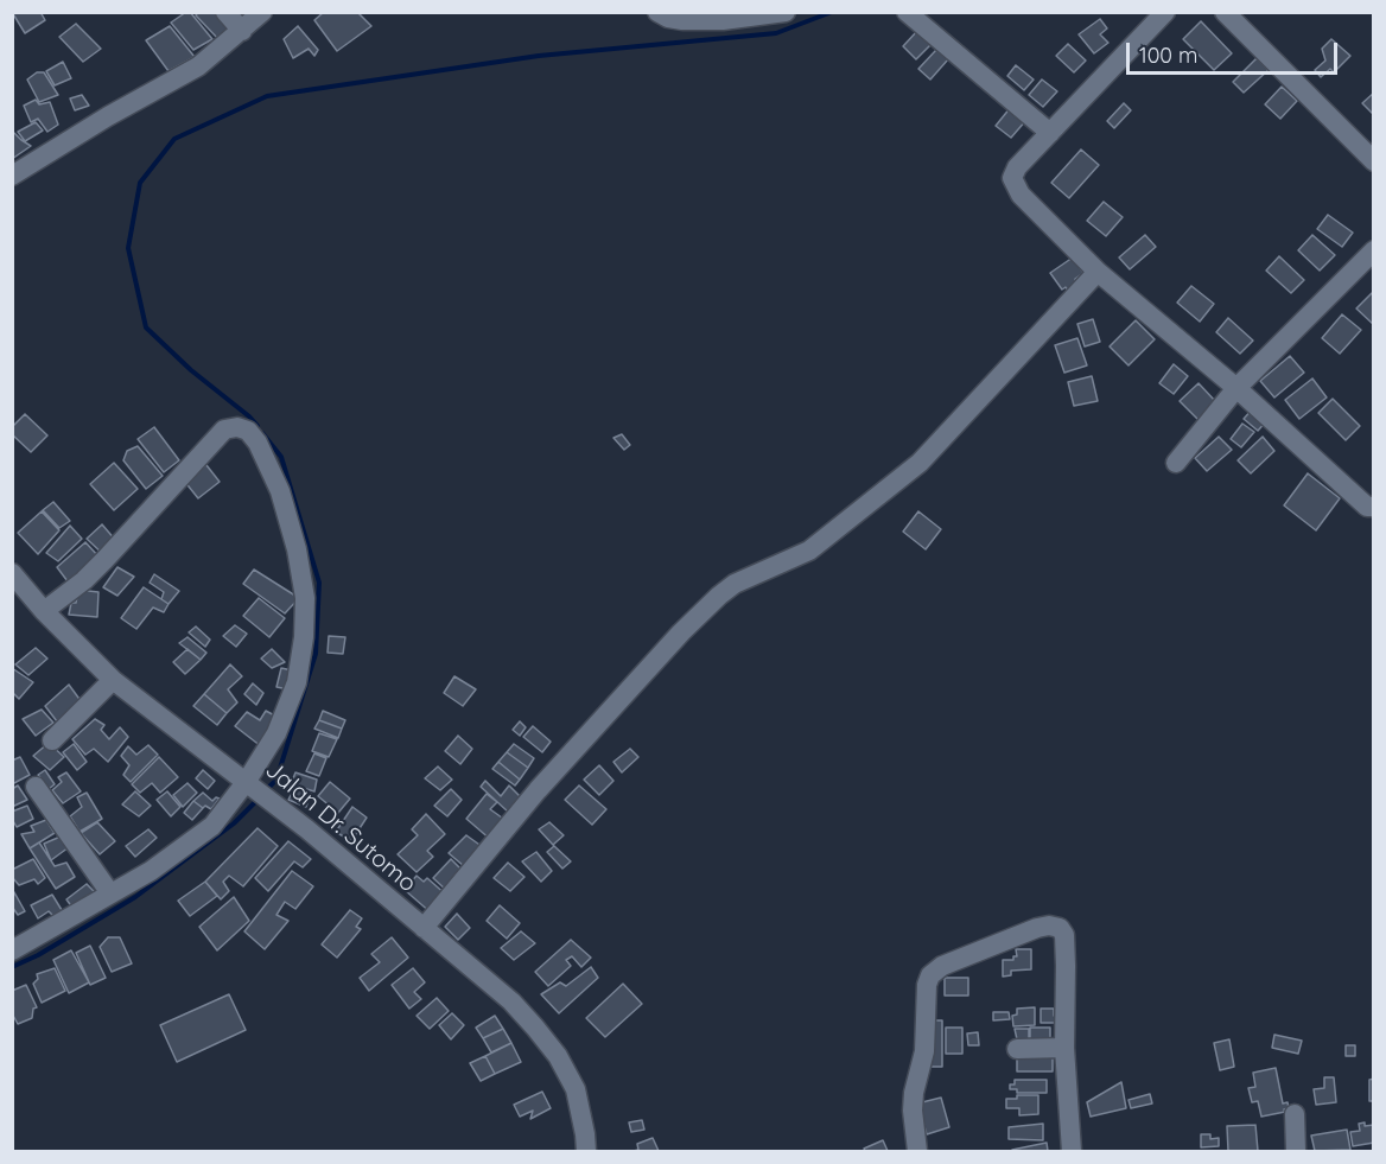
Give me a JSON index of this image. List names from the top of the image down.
{
  "streets": {
    "street": ["Jalan Dr. Sutomo"]
  },
  "scale_bar": "100 m"
}
